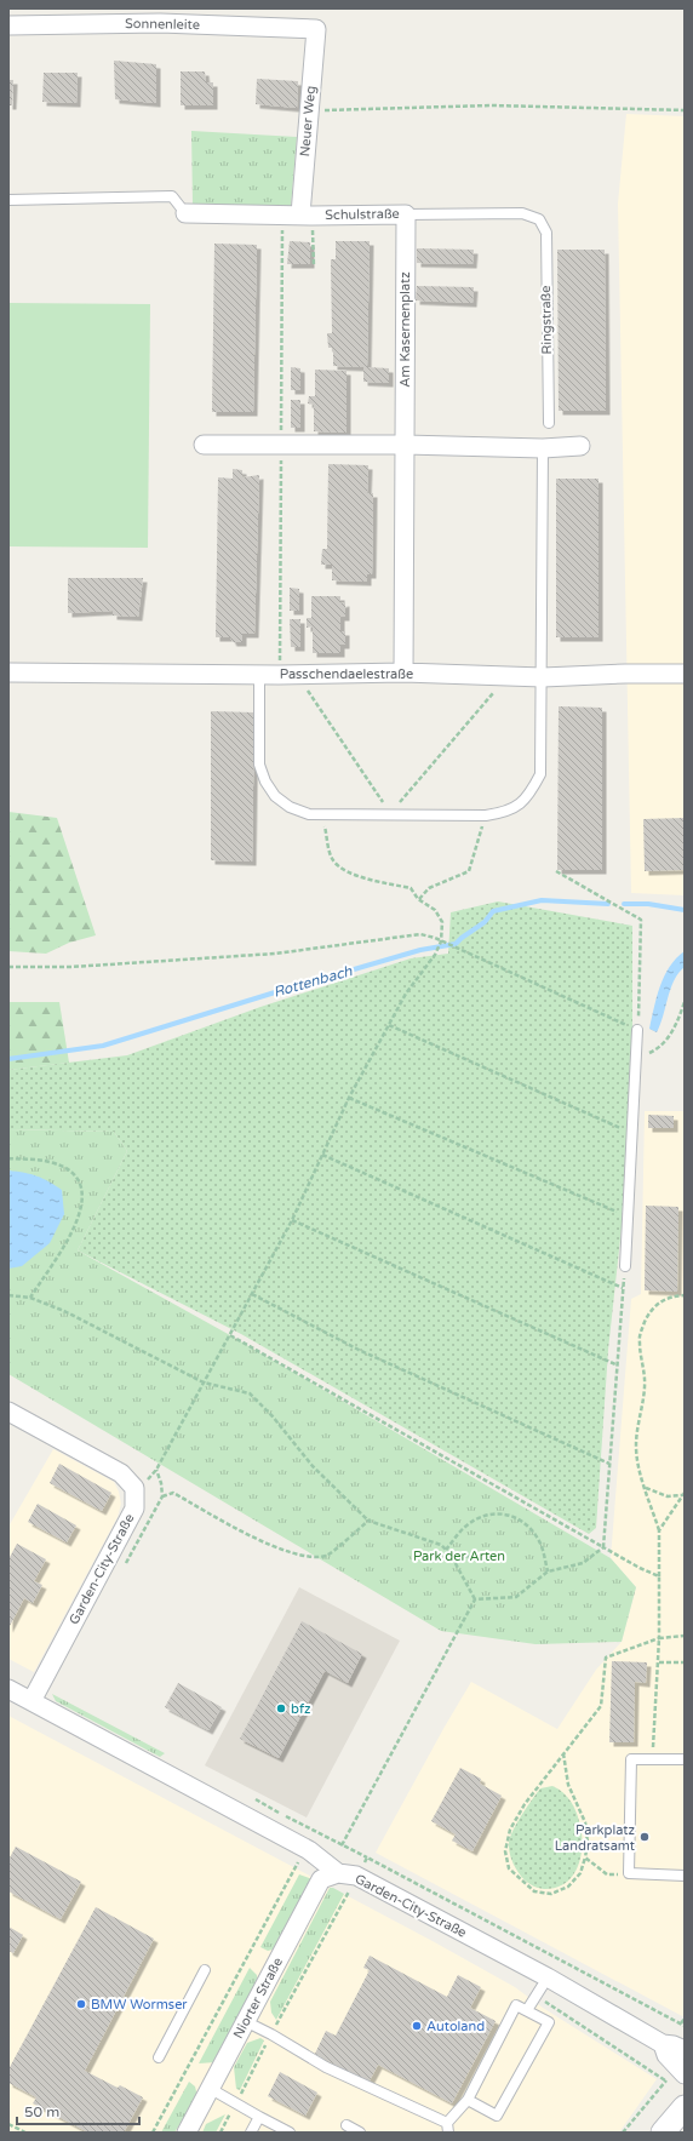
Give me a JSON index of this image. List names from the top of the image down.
{
  "streets": {
    "street": [
      "Sonnenleite",
      "Neuer Weg",
      "Schulstraße",
      "Am Kasernenplatz",
      "Passchendaelestraße",
      "Garden-City-Straße",
      "Niorter Straße"
    ],
    "lane": ["Ringstraße"]
  },
  "crossings": [
    ["Sonnenleite", "Neuer Weg"],
    ["Neuer Weg", "Schulstraße"],
    ["Schulstraße", "Ringstraße"],
    ["Schulstraße", "Am Kasernenplatz"],
    ["Am Kasernenplatz", "Passchendaelestraße"]
  ],
  "water": ["Rottenbach"],
  "parks": ["Park der Arten"],
  "places": [
    "bfz",
    "Parkplatz Landratsamt",
    "BMW Wormser",
    "Autoland"
  ],
  "scale_bar": "50 m"
}
